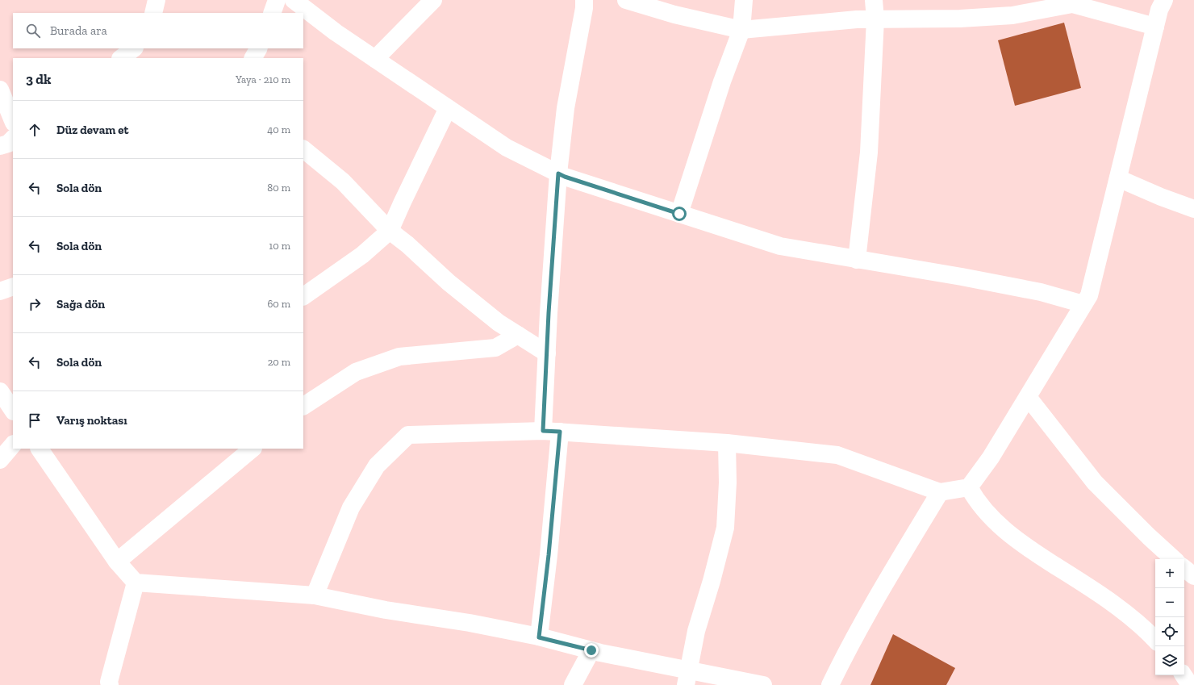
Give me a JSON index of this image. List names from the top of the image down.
{
  "page": {
    "search": "Burada ara",
    "heading": ["3 dk", "Yaya · 210 m"],
    "list": [
      ["Düz devam et", "40 m"],
      ["Sola dön", "80 m"],
      ["Sola dön", "10 m"],
      ["Sağa dön", "60 m"],
      ["Sola dön", "20 m"],
      "Varış noktası"
    ],
    "map_buttons": ["+", "−"]
  }
}
